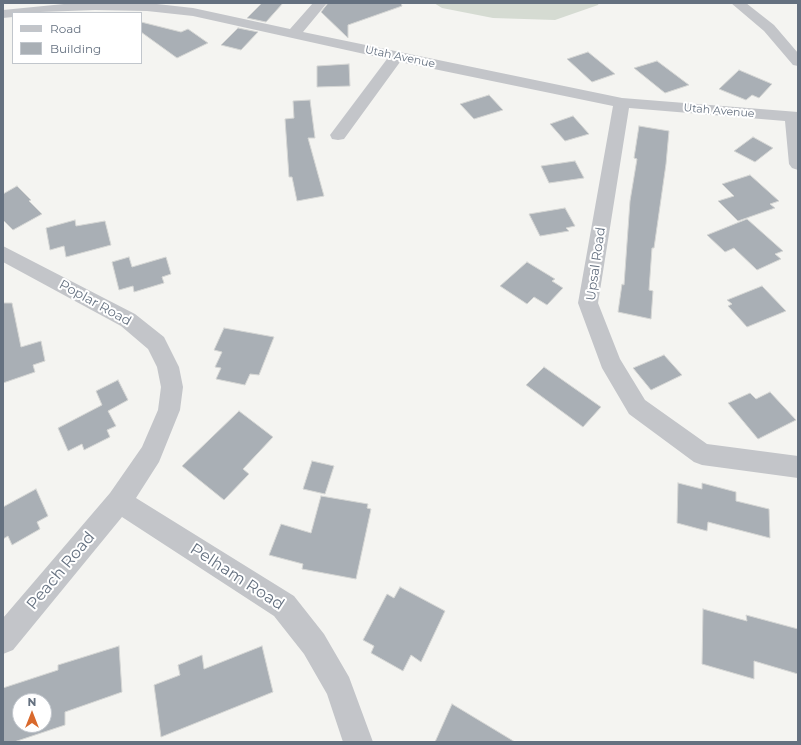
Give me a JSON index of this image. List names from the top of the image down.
{
  "streets": {
    "street": [
      "Utah Avenue",
      "Upsal Road",
      "Poplar Road",
      "Peach Road",
      "Pelham Road"
    ]
  },
  "crossings": [
    ["Utah Avenue", "Upsal Road"],
    ["Poplar Road", "Peach Road"],
    ["Poplar Road", "Pelham Road"],
    ["Peach Road", "Pelham Road"]
  ],
  "legend": ["Road", "Building"],
  "north": "top"
}
